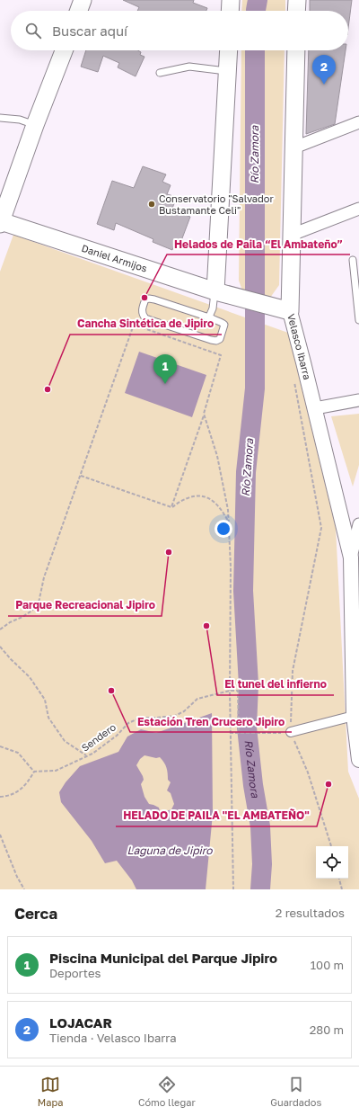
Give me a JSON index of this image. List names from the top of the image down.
{
  "streets": {
    "main road": ["Daniel Armijos", "Velasco Ibarra"],
    "path": ["Sendero"]
  },
  "crossings": [
    ["Daniel Armijos", "Velasco Ibarra"]
  ],
  "water": ["Río Zamora", "Laguna de Jipiro"],
  "places": [
    "Conservatorio \"Salvador Bustamante Celi\"",
    "Helados de Paila “El Ambateño”",
    "Cancha Sintética de Jipiro",
    "Parque Recreacional Jipiro",
    "El tunel del infierno",
    "Estación Tren Crucero Jipiro",
    "HELADO DE PAILA \"EL AMBATEÑO\""
  ],
  "page": {
    "search": "Buscar aquí",
    "pins": ["2", "1"],
    "heading": ["Cerca", "2 resultados"],
    "list": [
      {
        "mark": "1",
        "name": "Piscina Municipal del Parque Jipiro",
        "note": "Deportes",
        "value": "100 m"
      },
      {
        "mark": "2",
        "name": "LOJACAR",
        "note": "Tienda · Velasco Ibarra",
        "value": "280 m"
      }
    ],
    "nav": ["Mapa", "Cómo llegar", "Guardados"]
  }
}
